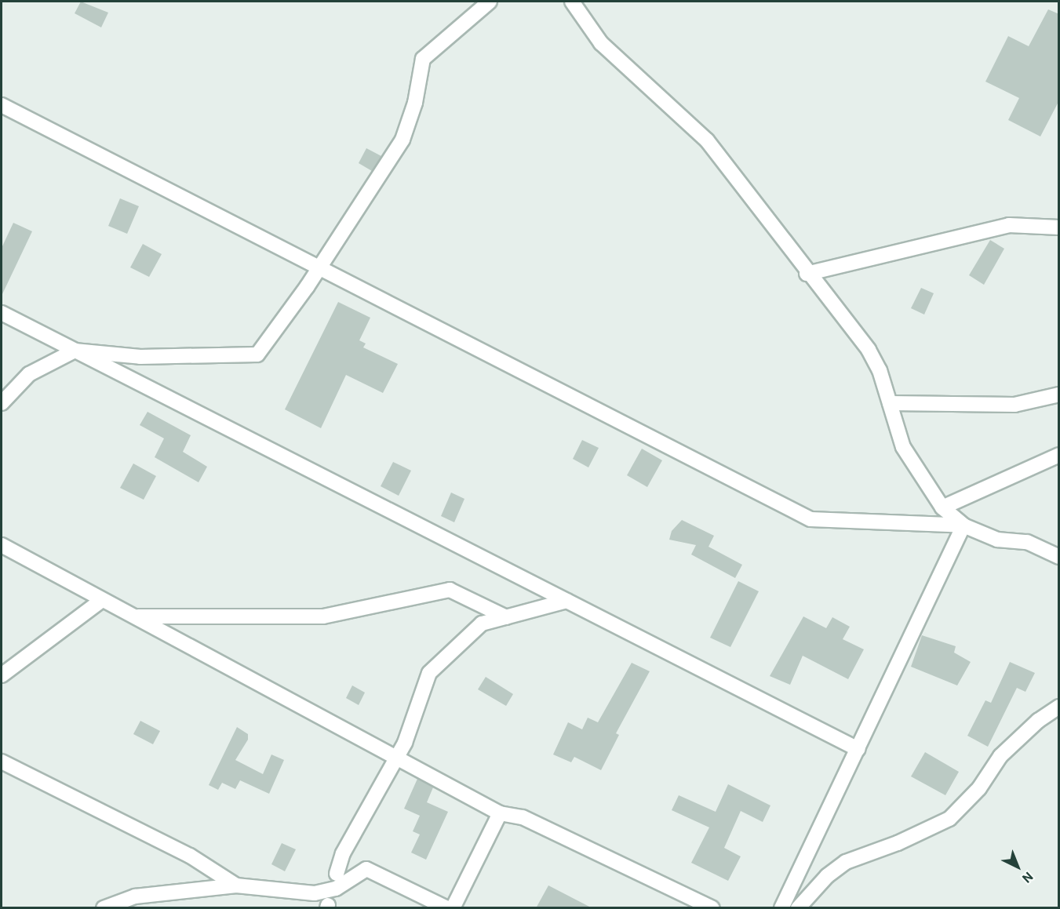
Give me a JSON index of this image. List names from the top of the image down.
{
  "north": "bottom right"
}
